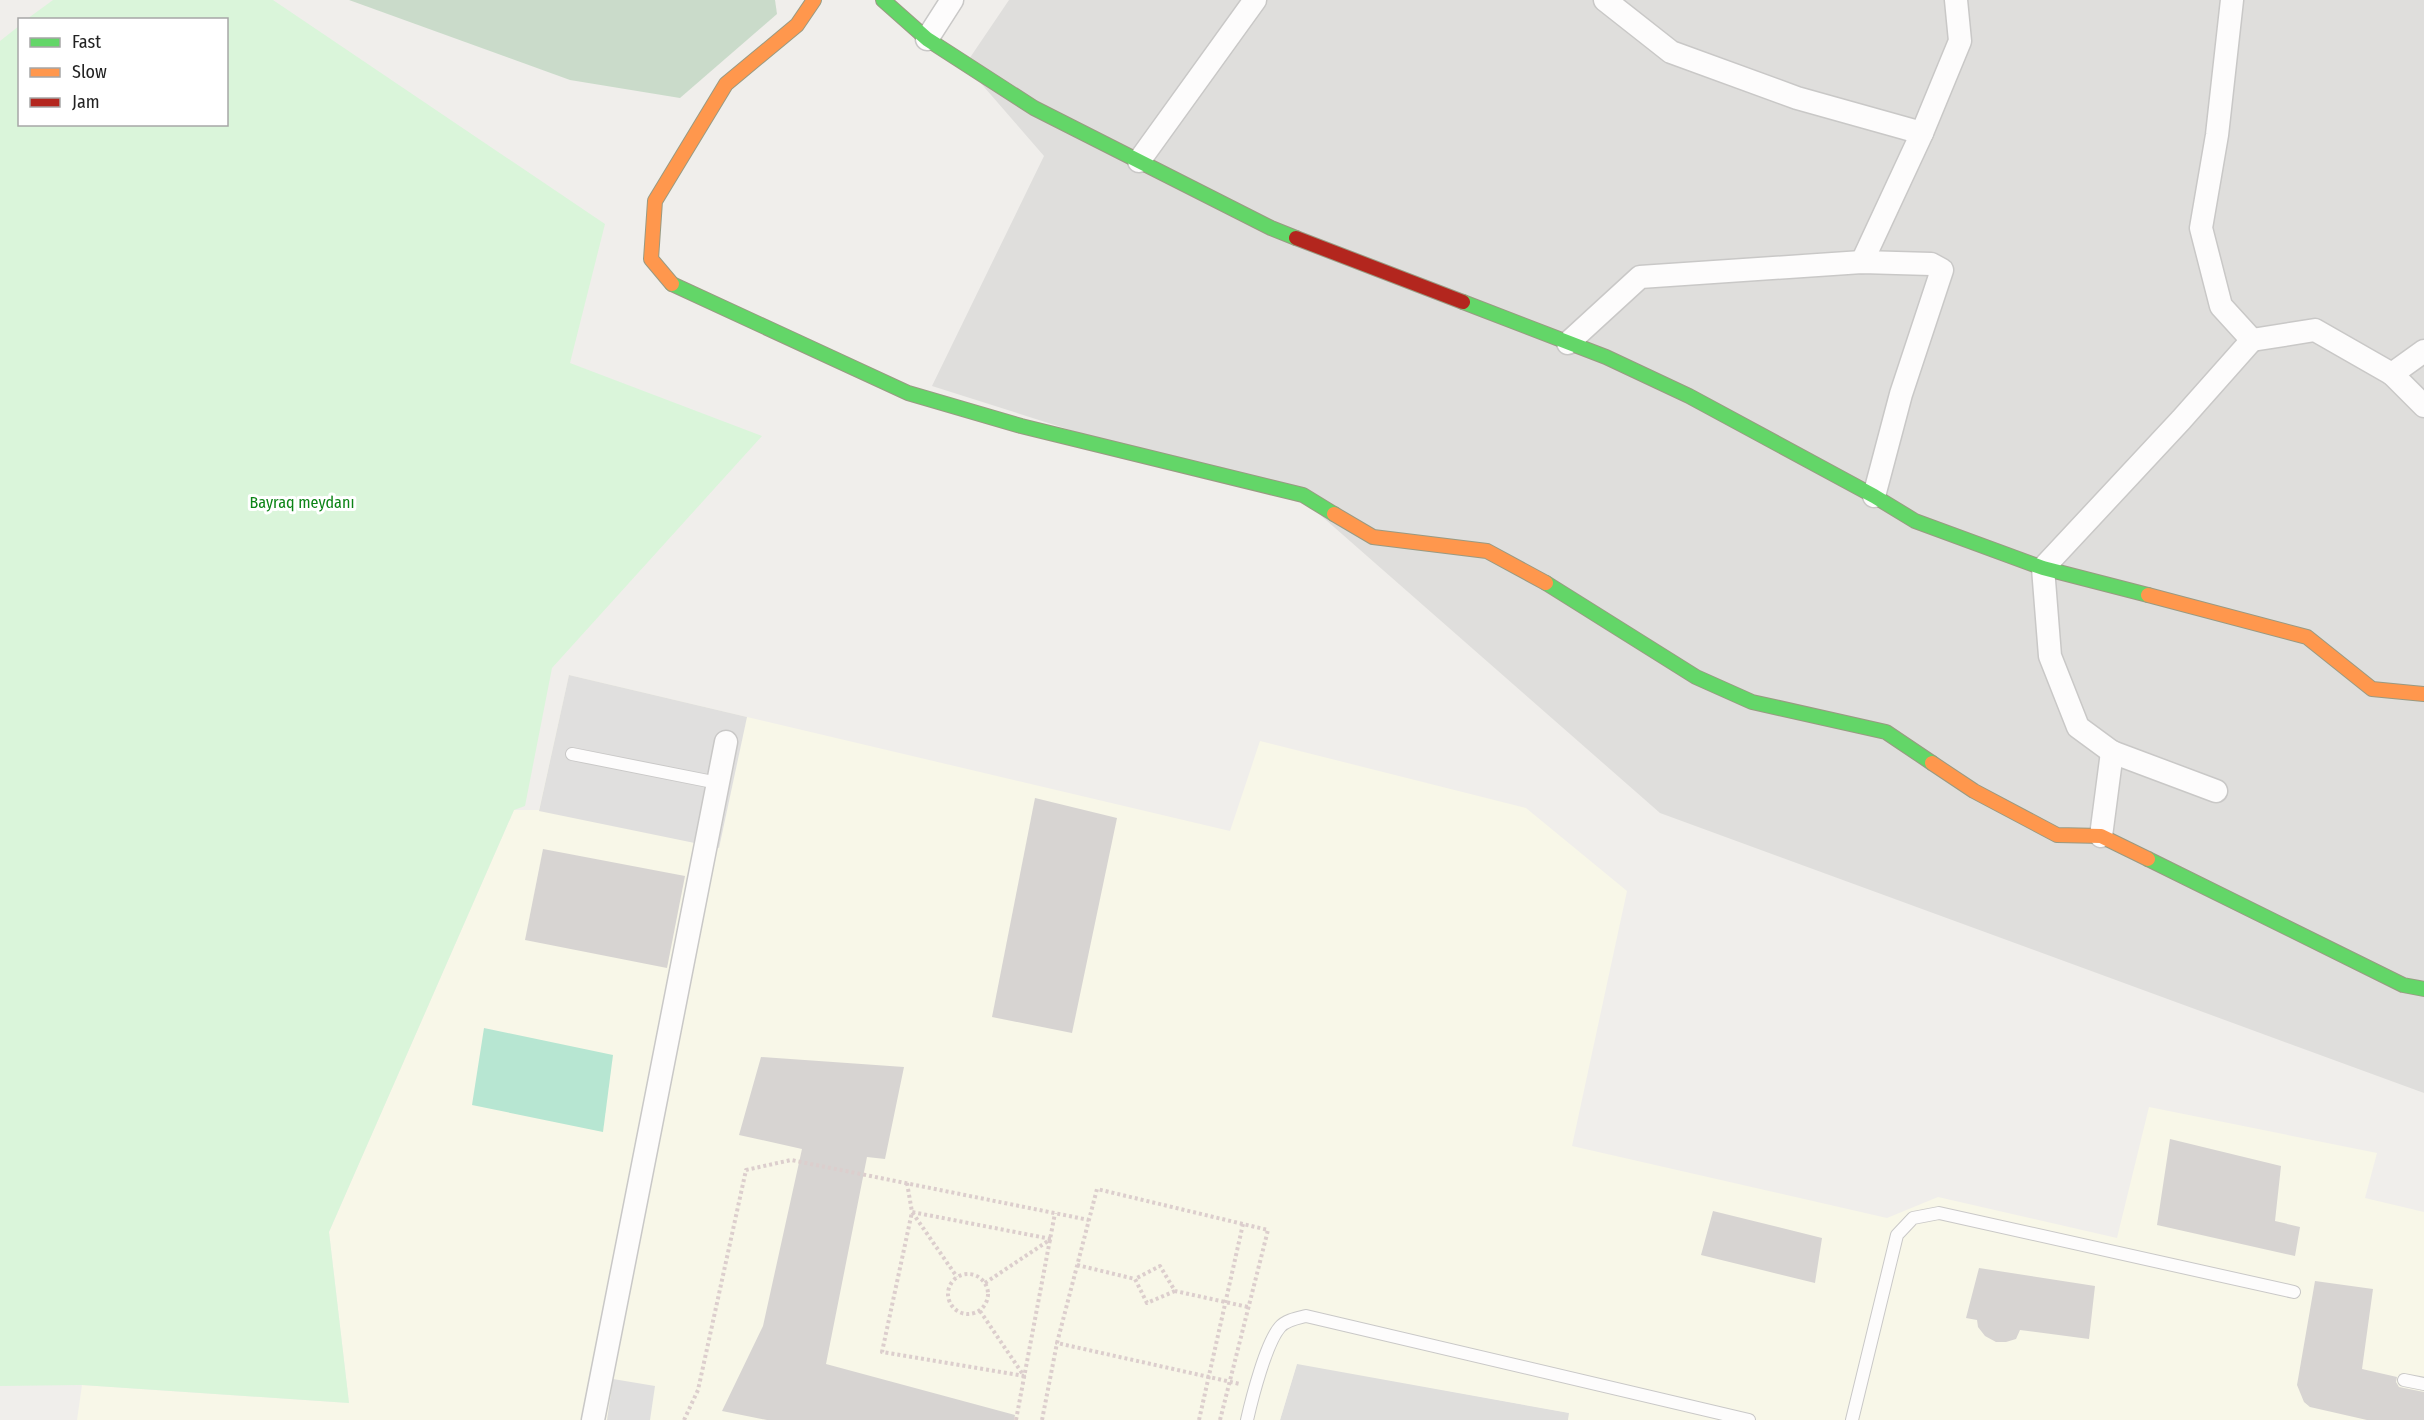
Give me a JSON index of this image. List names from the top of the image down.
{
  "parks": ["Bayraq meydanı"],
  "legend": ["Fast", "Slow", "Jam"]
}
